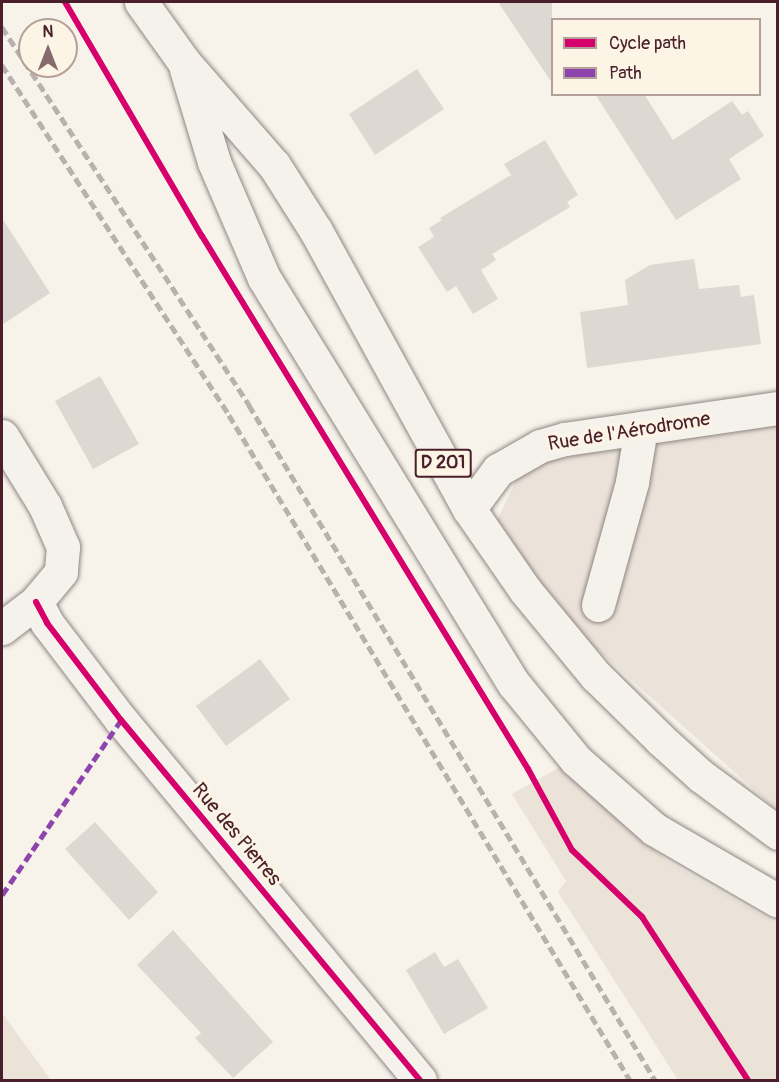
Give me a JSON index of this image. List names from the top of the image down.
{
  "streets": {
    "main road": ["Rue de l'Aérodrome", "D 201", "Rue des Pierres"]
  },
  "crossings": [
    ["Rue de l'Aérodrome", "D 201"]
  ],
  "legend": ["Cycle path", "Path"],
  "north": "top"
}
